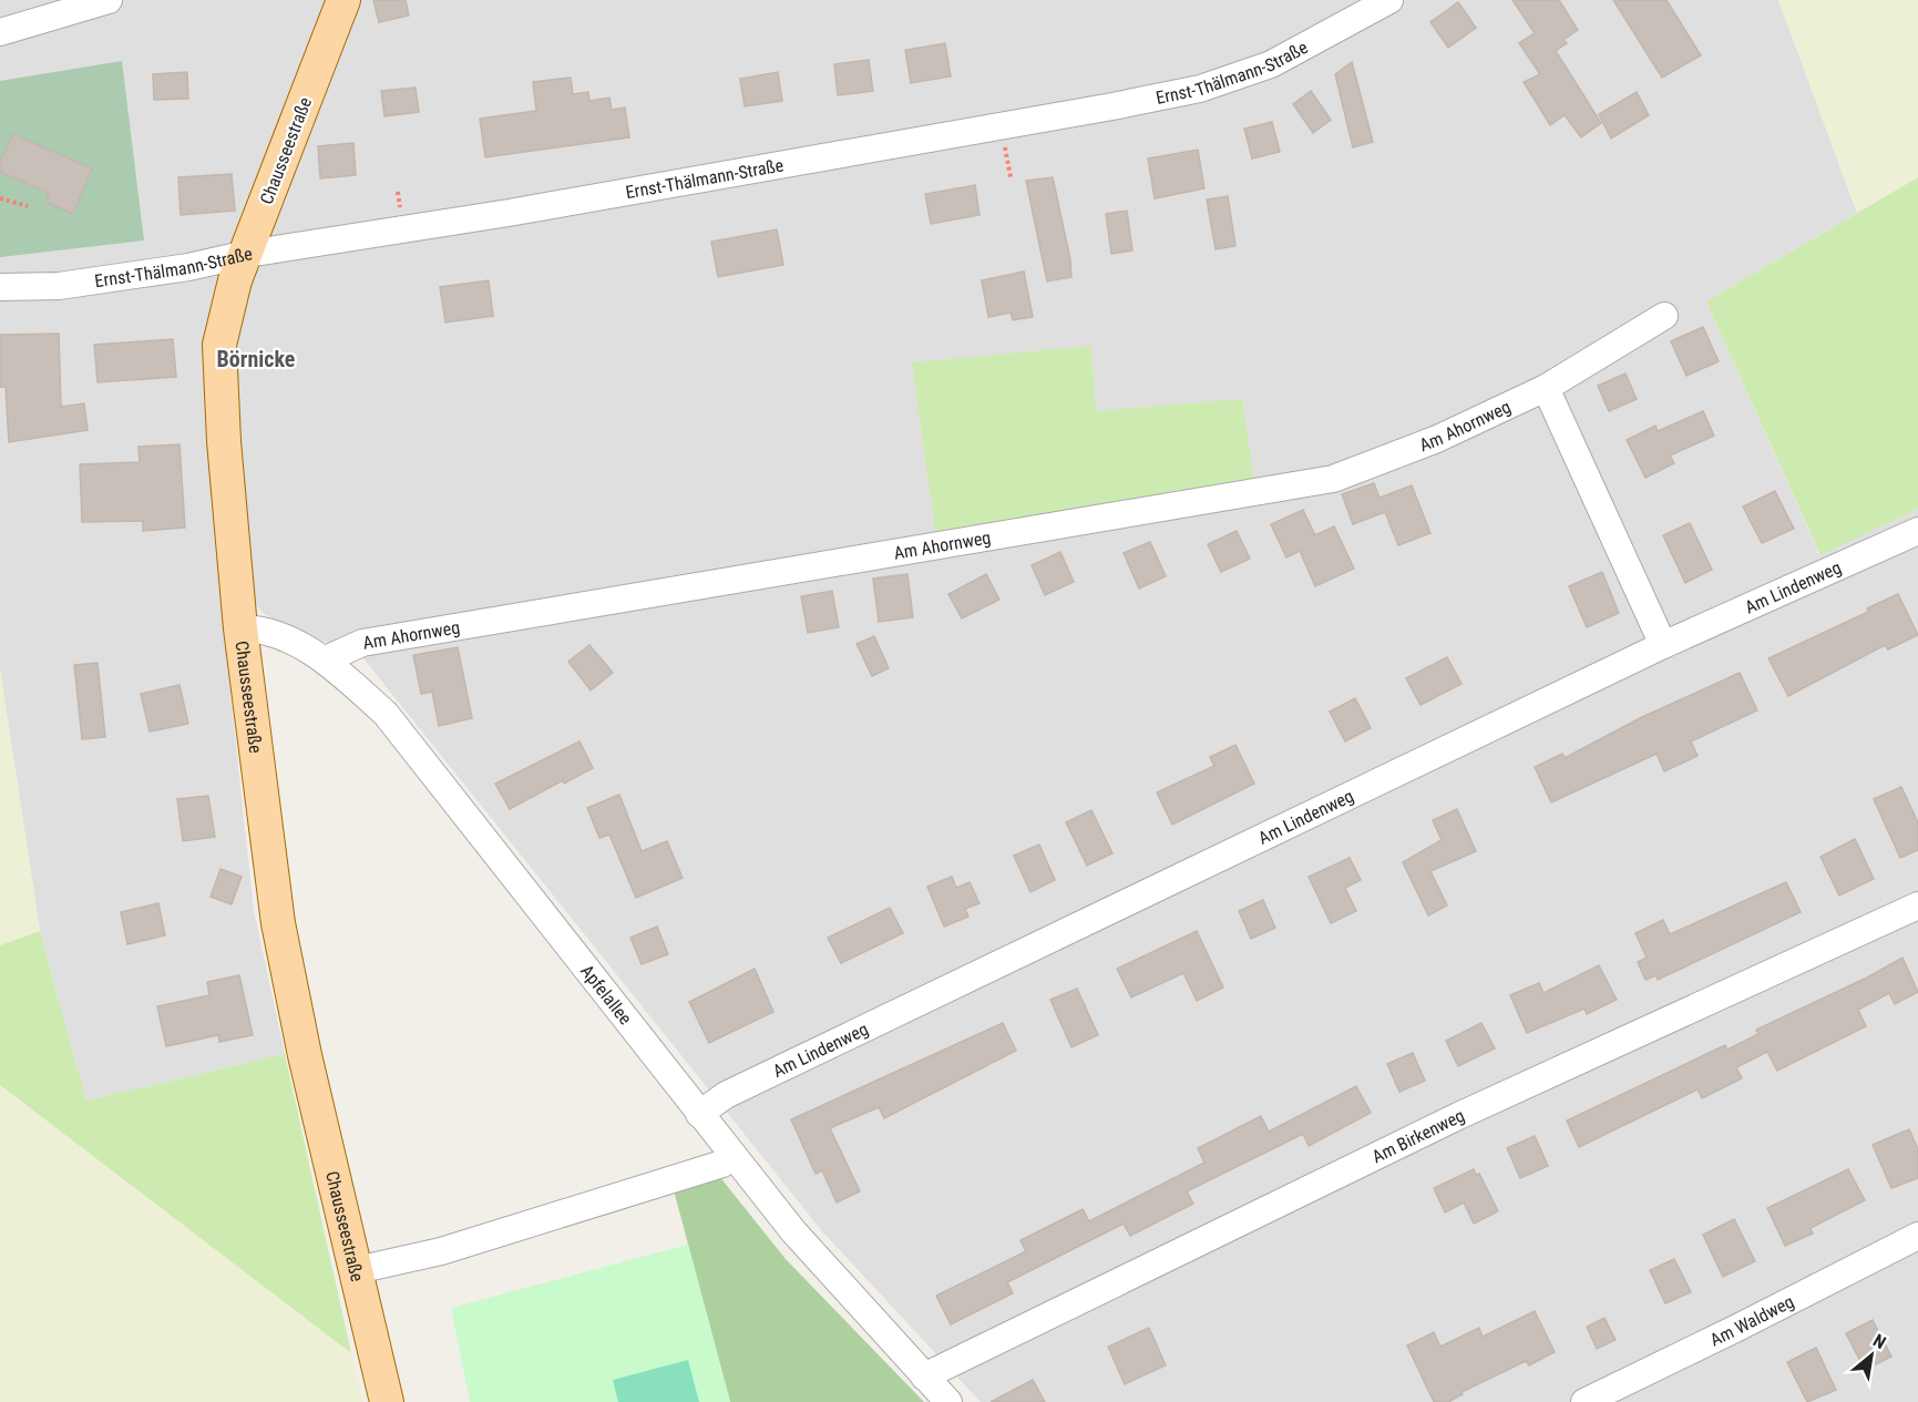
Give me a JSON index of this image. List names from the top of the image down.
{
  "streets": {
    "main road": ["Chausseestraße"],
    "street": [
      "Ernst-Thälmann-Straße",
      "Am Ahornweg",
      "Am Lindenweg",
      "Apfelallee",
      "Am Birkenweg",
      "Am Waldweg"
    ]
  },
  "crossings": [
    ["Ernst-Thälmann-Straße", "Chausseestraße"],
    ["Chausseestraße", "Apfelallee"],
    ["Am Ahornweg", "Apfelallee"],
    ["Am Lindenweg", "Apfelallee"],
    ["Apfelallee", "Am Birkenweg"]
  ],
  "districts": ["Börnicke"],
  "north": "top right"
}
